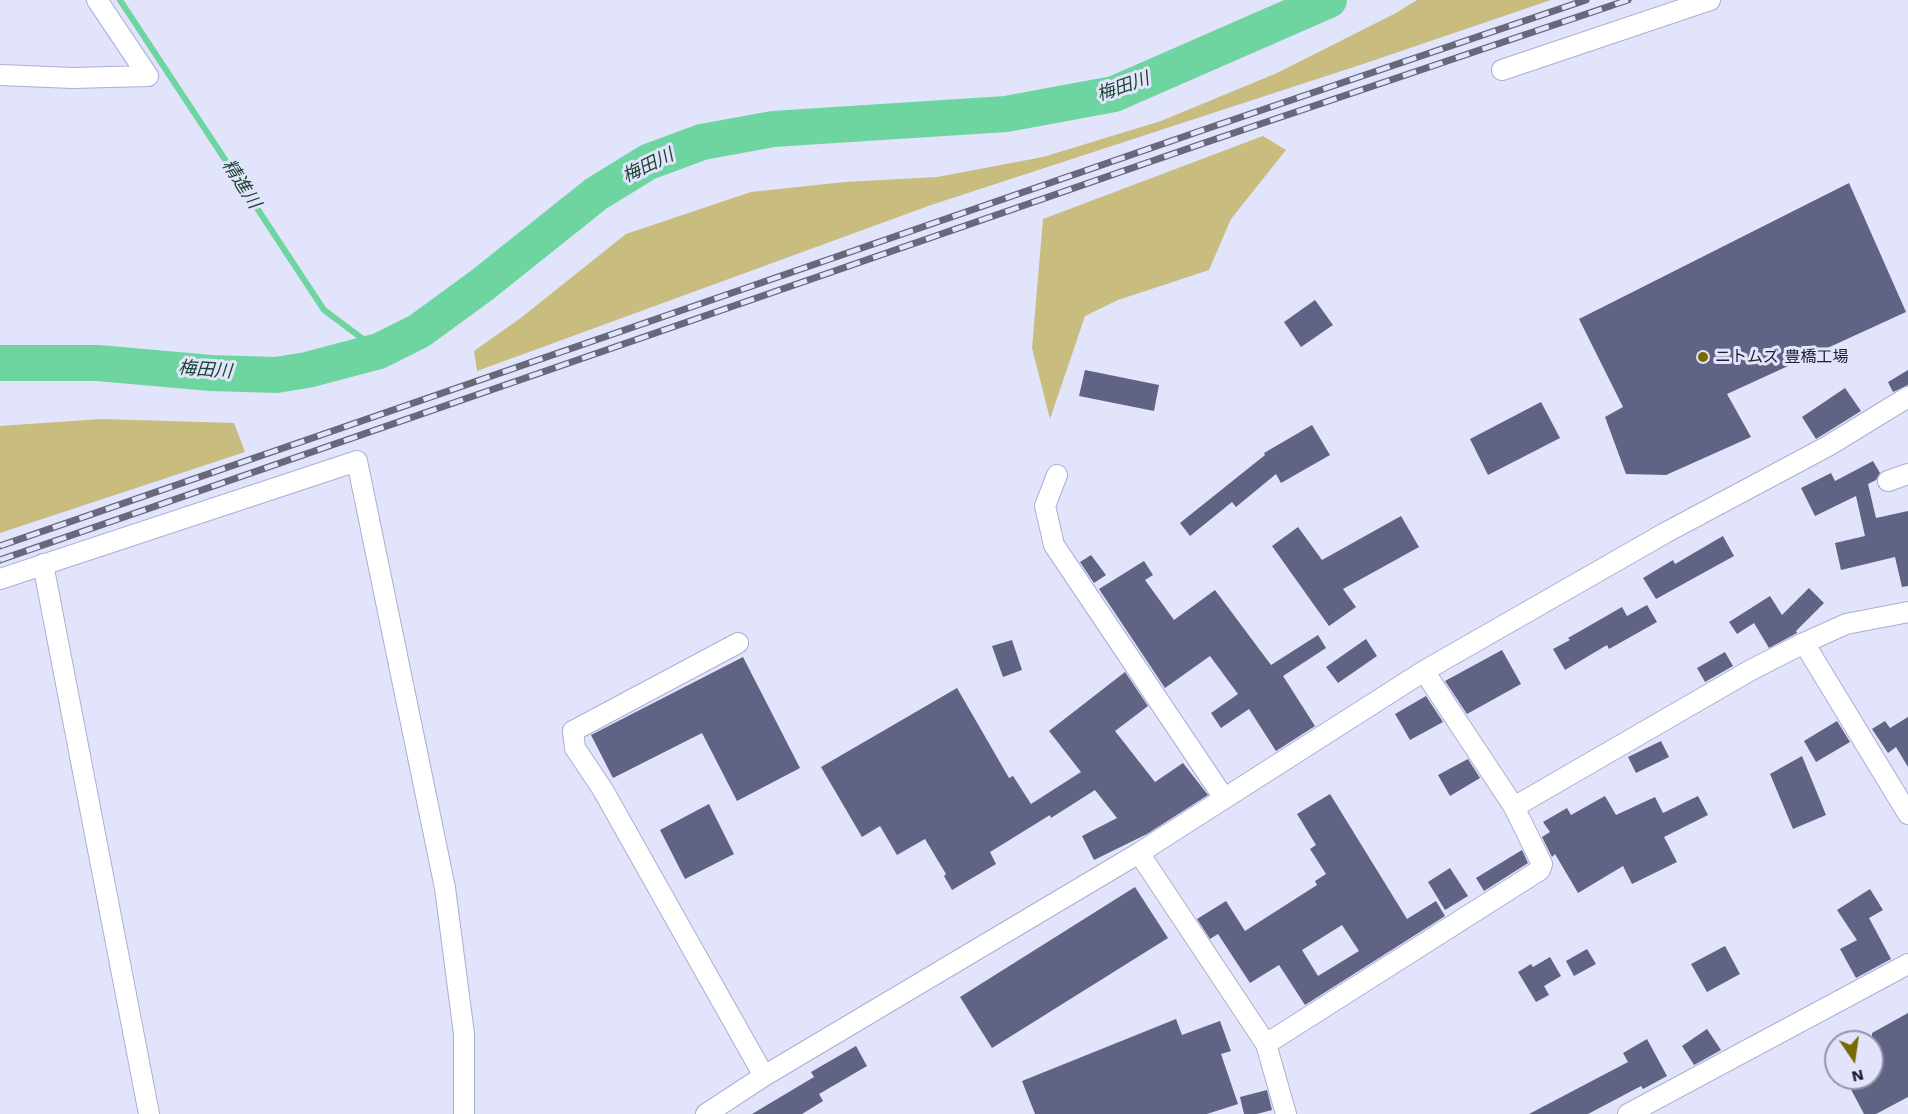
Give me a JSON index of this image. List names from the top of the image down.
{
  "water": ["梅田川", "精進川"],
  "places": ["ニトムズ 豊橋工場"],
  "north": "bottom"
}
